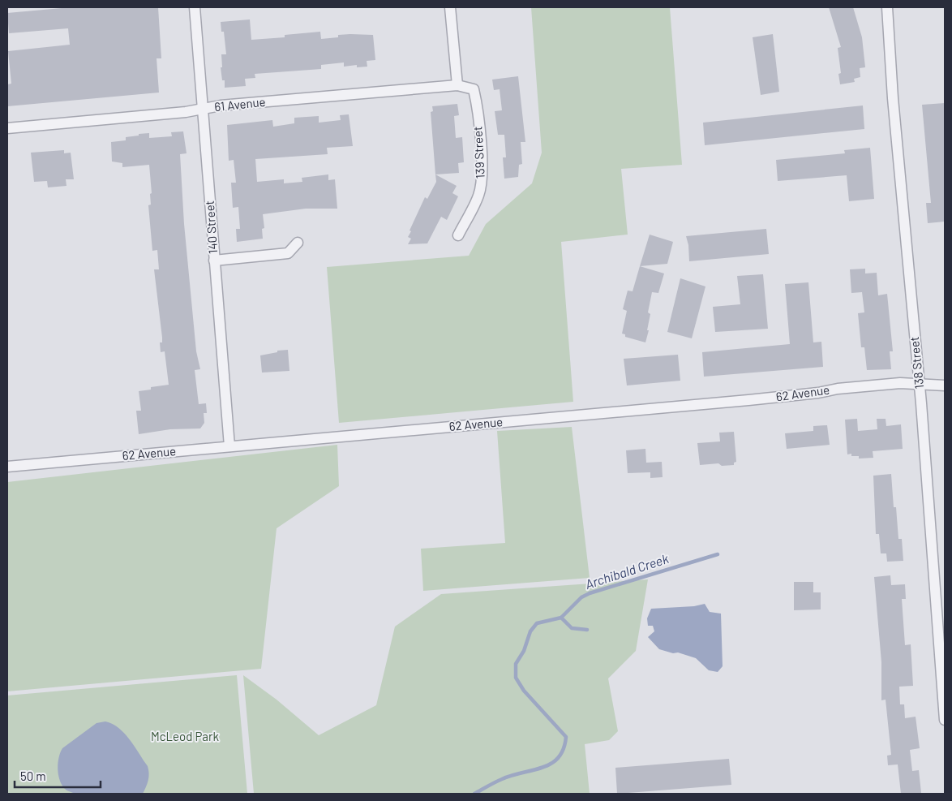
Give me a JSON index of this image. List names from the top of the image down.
{
  "streets": {
    "street": [
      "61 Avenue",
      "139 Street",
      "140 Street",
      "138 Street",
      "62 Avenue"
    ]
  },
  "crossings": [
    ["61 Avenue", "139 Street"],
    ["61 Avenue", "140 Street"],
    ["140 Street", "62 Avenue"],
    ["138 Street", "62 Avenue"]
  ],
  "water": ["Archibald Creek"],
  "parks": ["McLeod Park"],
  "scale_bar": "50 m"
}
